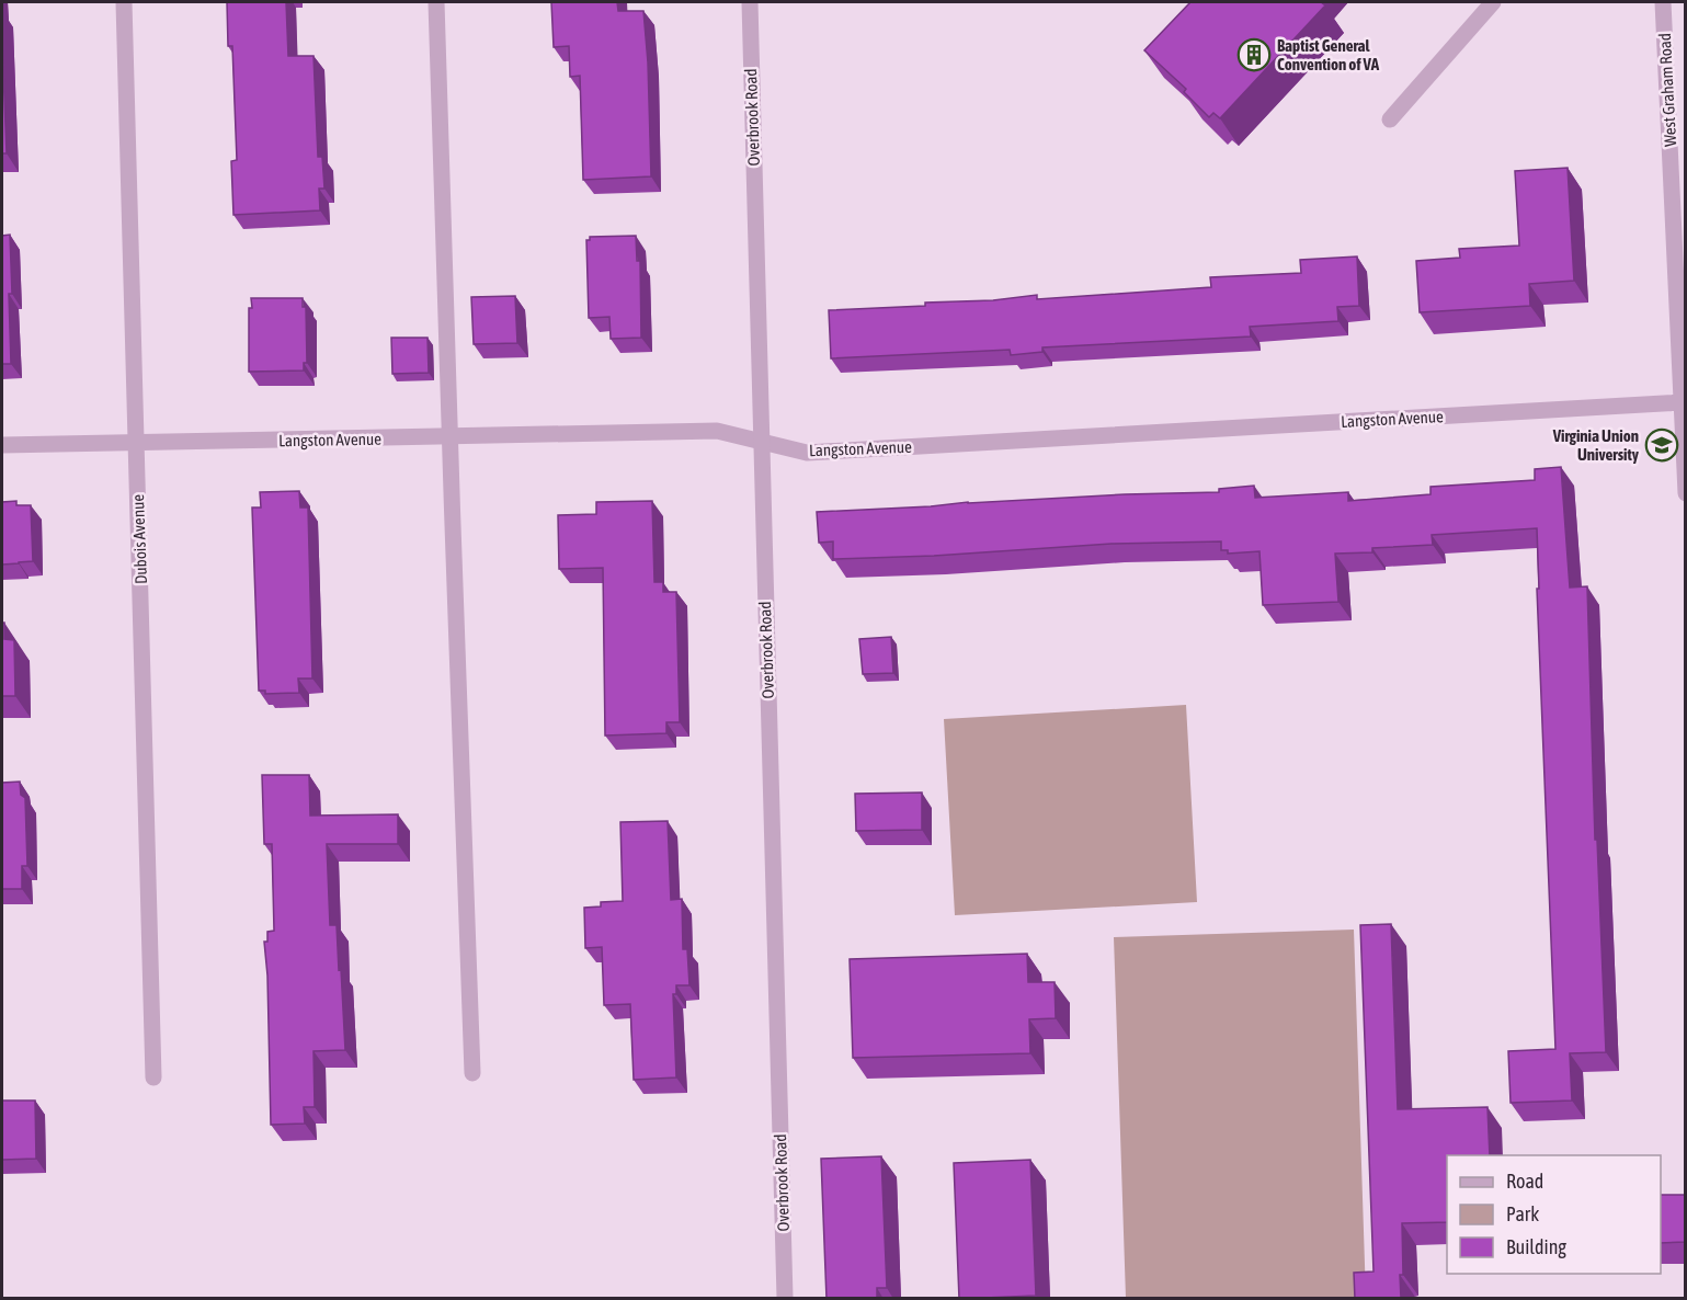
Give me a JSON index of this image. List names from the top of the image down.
{
  "streets": {
    "street": [
      "West Graham Road",
      "Overbrook Road",
      "Langston Avenue",
      "Dubois Avenue"
    ]
  },
  "crossings": [
    ["West Graham Road", "Langston Avenue"],
    ["Overbrook Road", "Langston Avenue"],
    ["Langston Avenue", "Dubois Avenue"]
  ],
  "places": {
    "building": ["Baptist General Convention of VA"],
    "school or university": ["Virginia Union University"]
  },
  "legend": ["Road", "Park", "Building"]
}
